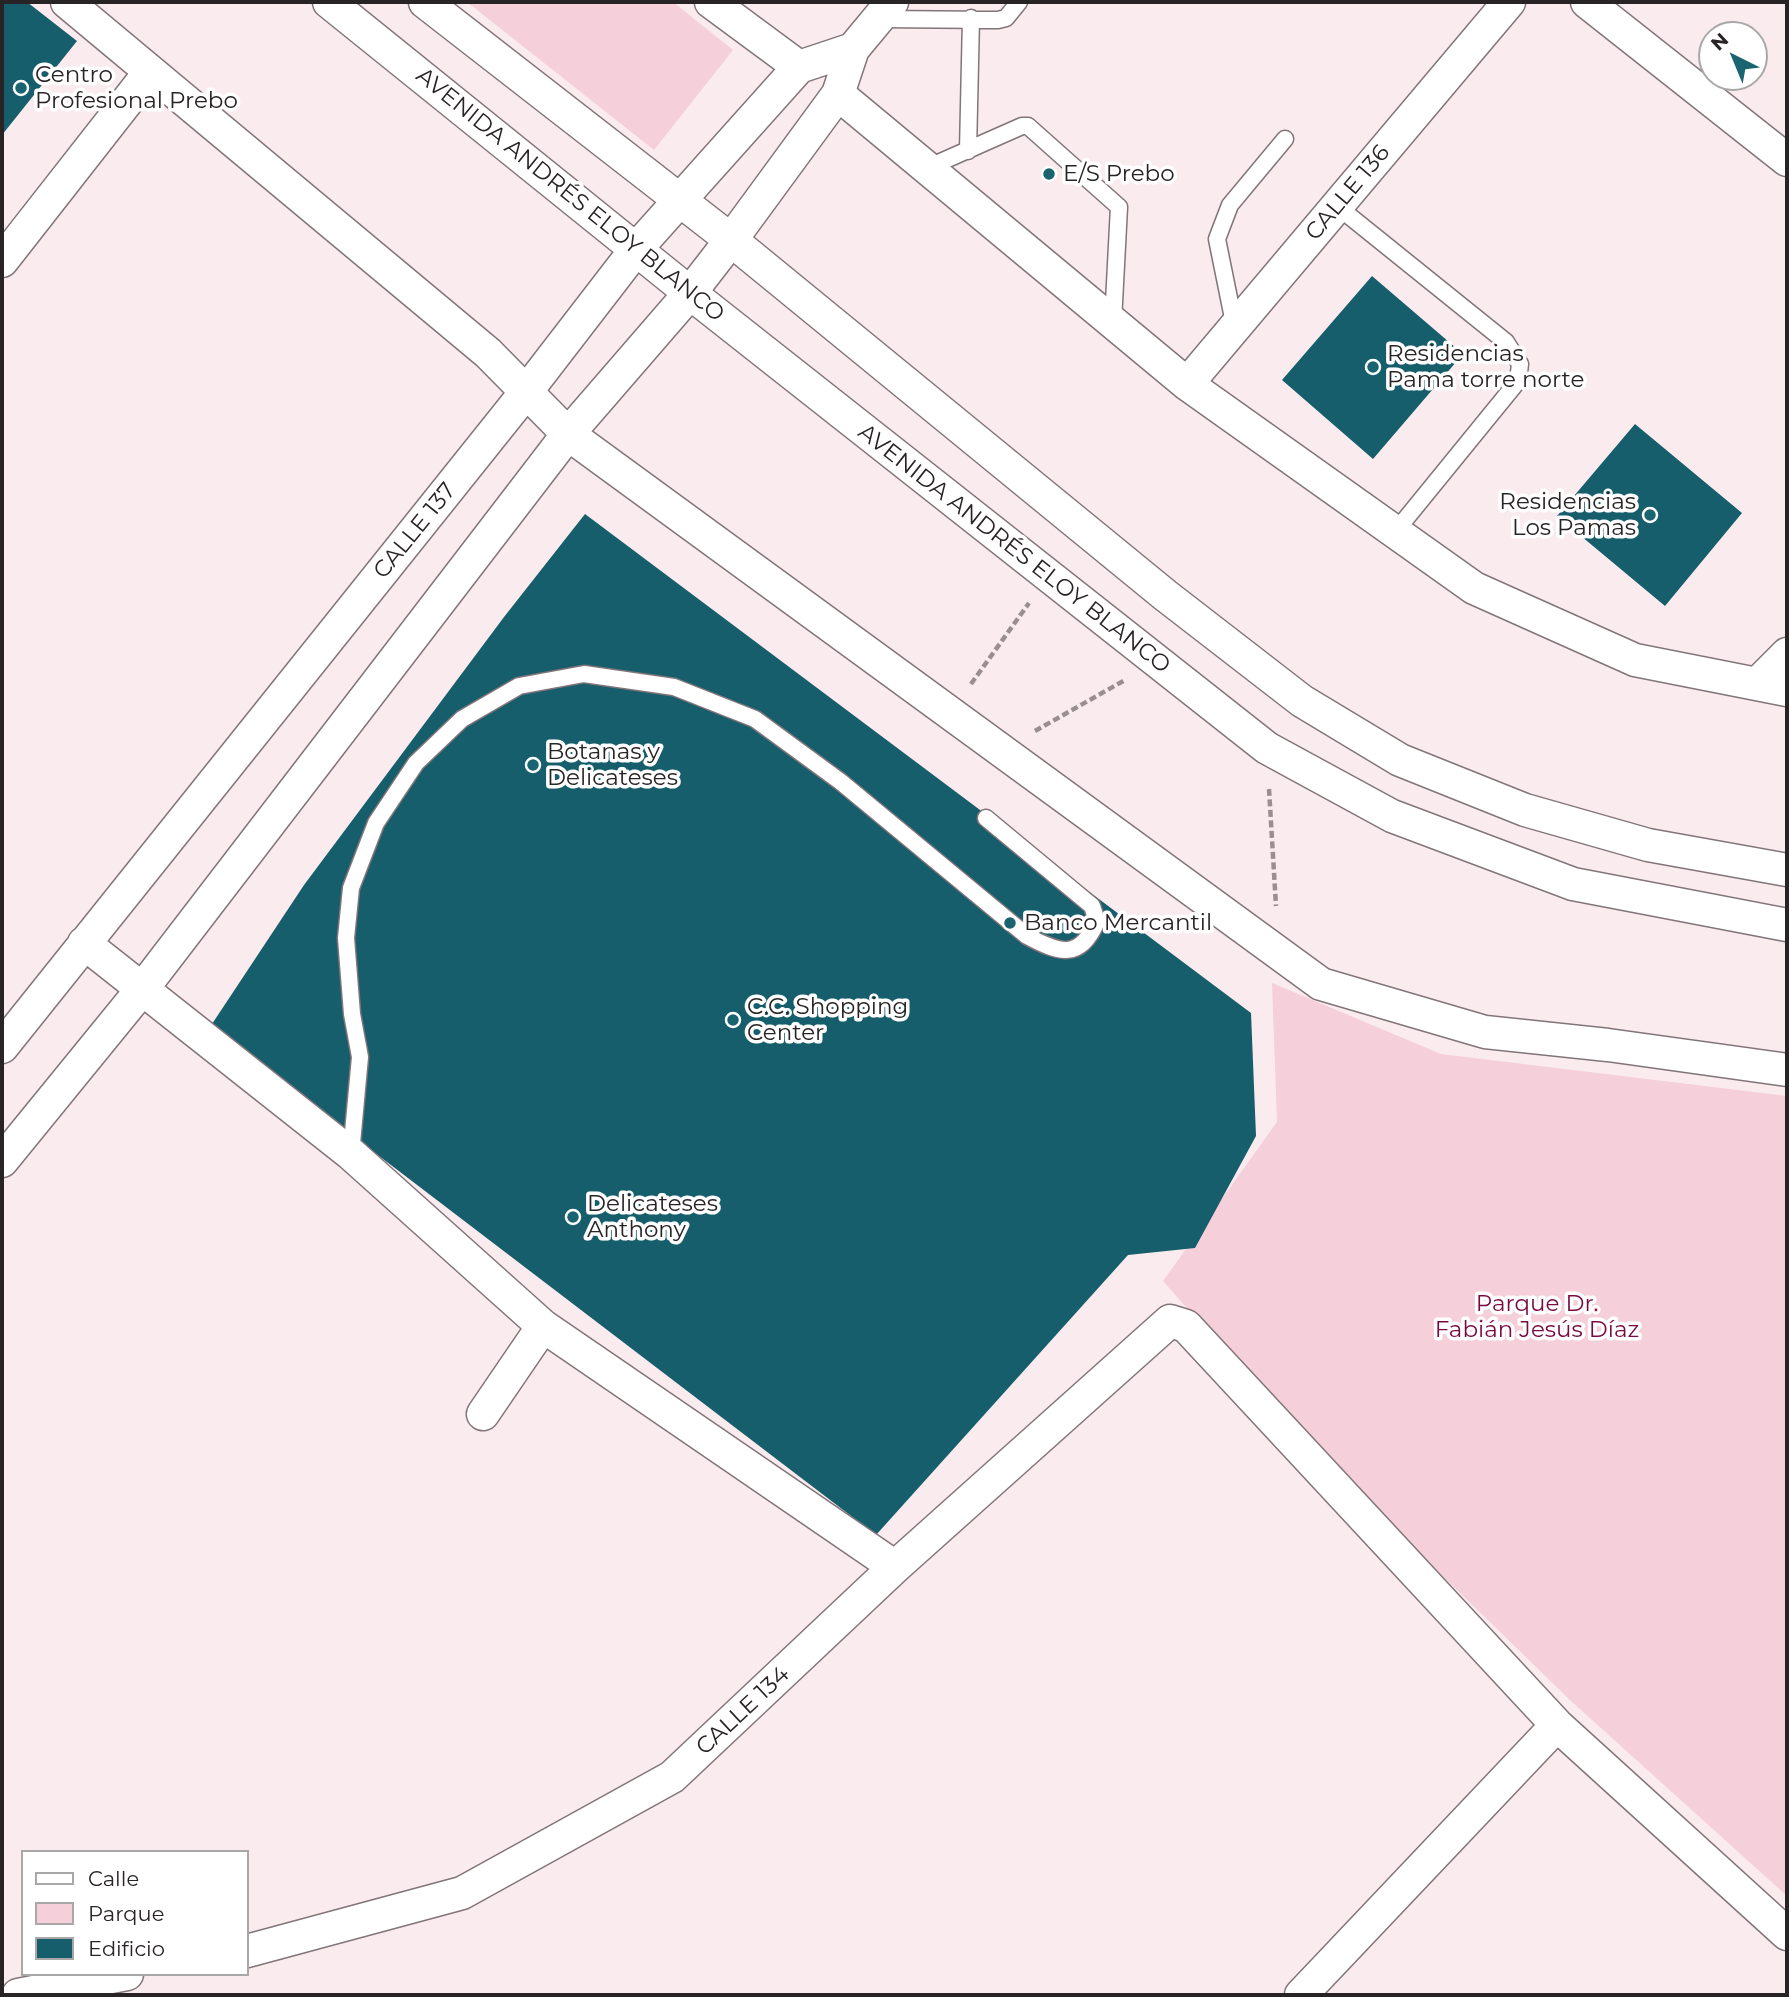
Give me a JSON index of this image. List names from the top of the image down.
{
  "streets": {
    "street": [
      "CALLE 136",
      "AVENIDA ANDRÉS ELOY BLANCO",
      "CALLE 137",
      "CALLE 134"
    ]
  },
  "crossings": [
    ["AVENIDA ANDRÉS ELOY BLANCO", "CALLE 137"]
  ],
  "parks": ["Parque Dr. Fabián Jesús Díaz"],
  "places": [
    "Centro Profesional Prebo",
    "E/S Prebo",
    "Residencias Pama torre norte",
    "Residencias Los Pamas",
    "Botanas y Delicateses",
    "Banco Mercantil",
    "C.C. Shopping Center",
    "Delicateses Anthony"
  ],
  "legend": ["Calle", "Parque", "Edificio"],
  "north": "top left"
}
